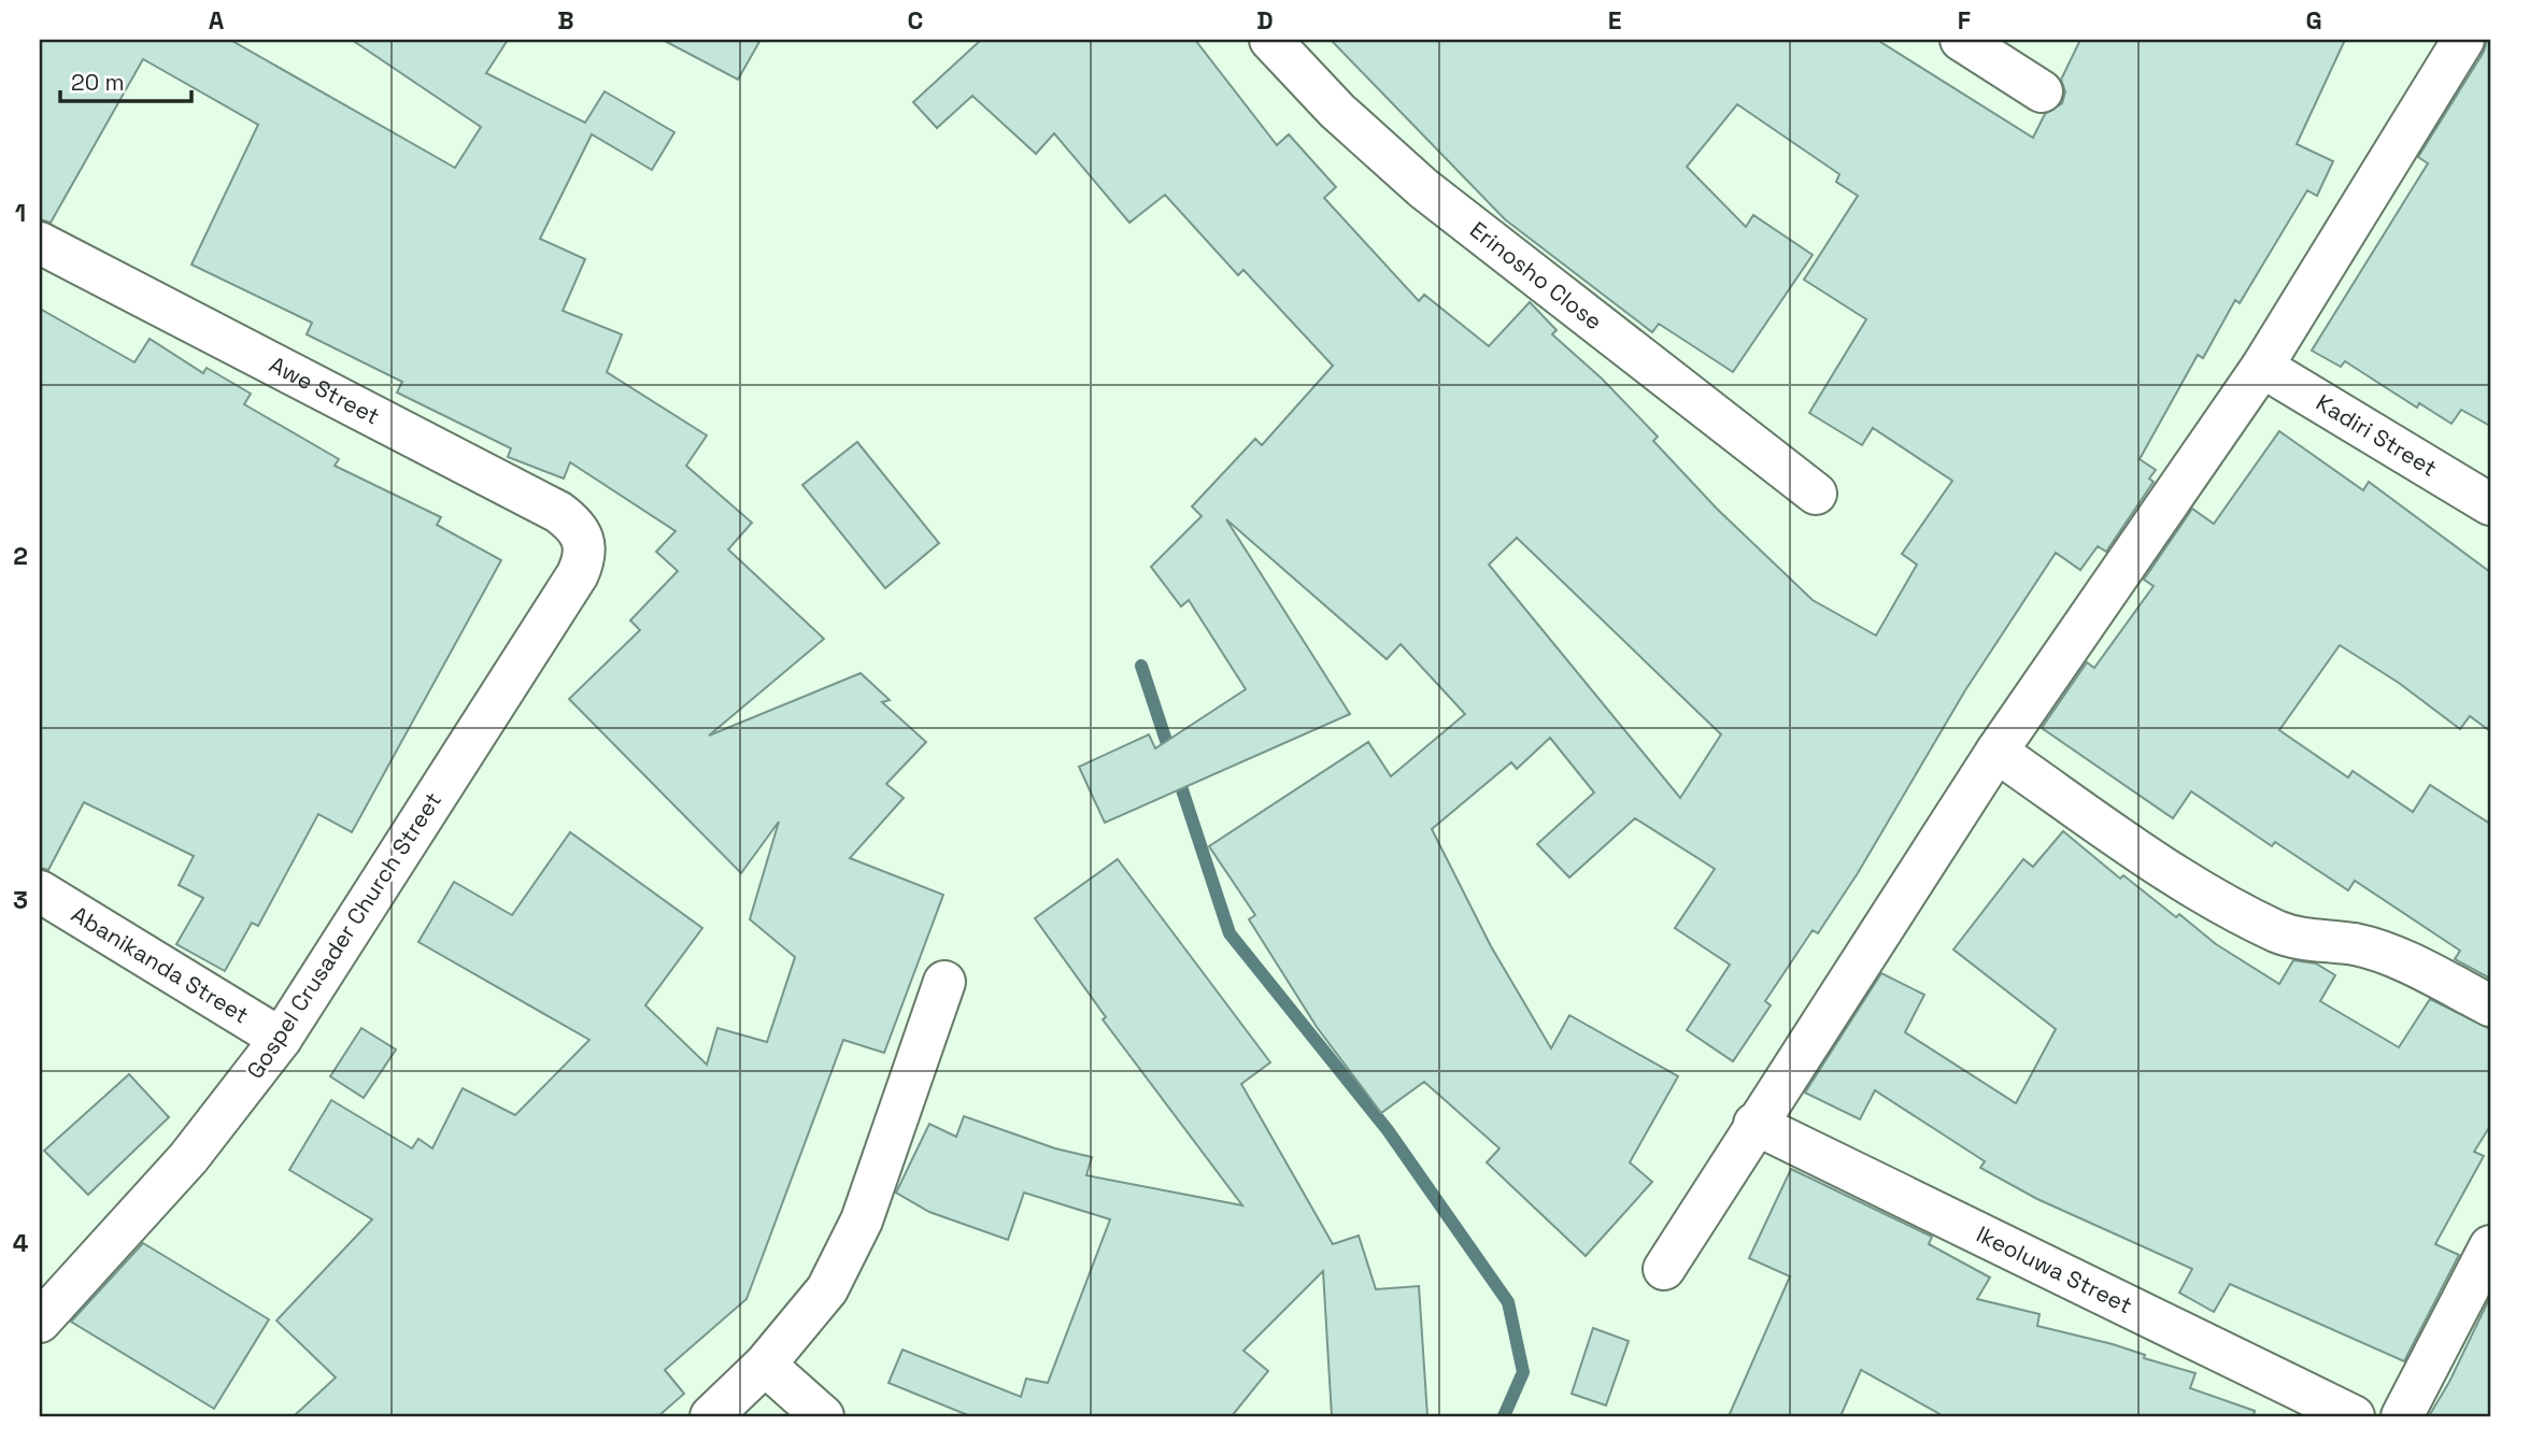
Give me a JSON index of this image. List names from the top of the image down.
{
  "streets": {
    "street": [
      "Erinosho Close",
      "Awe Street",
      "Kadiri Street",
      "Gospel Crusader Church Street",
      "Abanikanda Street",
      "Ikeoluwa Street"
    ]
  },
  "crossings": [
    ["Awe Street", "Gospel Crusader Church Street"],
    ["Gospel Crusader Church Street", "Abanikanda Street"]
  ],
  "scale_bar": "20 m",
  "grid": {
    "columns": [
      "A",
      "B",
      "C",
      "D",
      "E",
      "F",
      "G"
    ],
    "rows": [
      "1",
      "2",
      "3",
      "4"
    ]
  }
}
